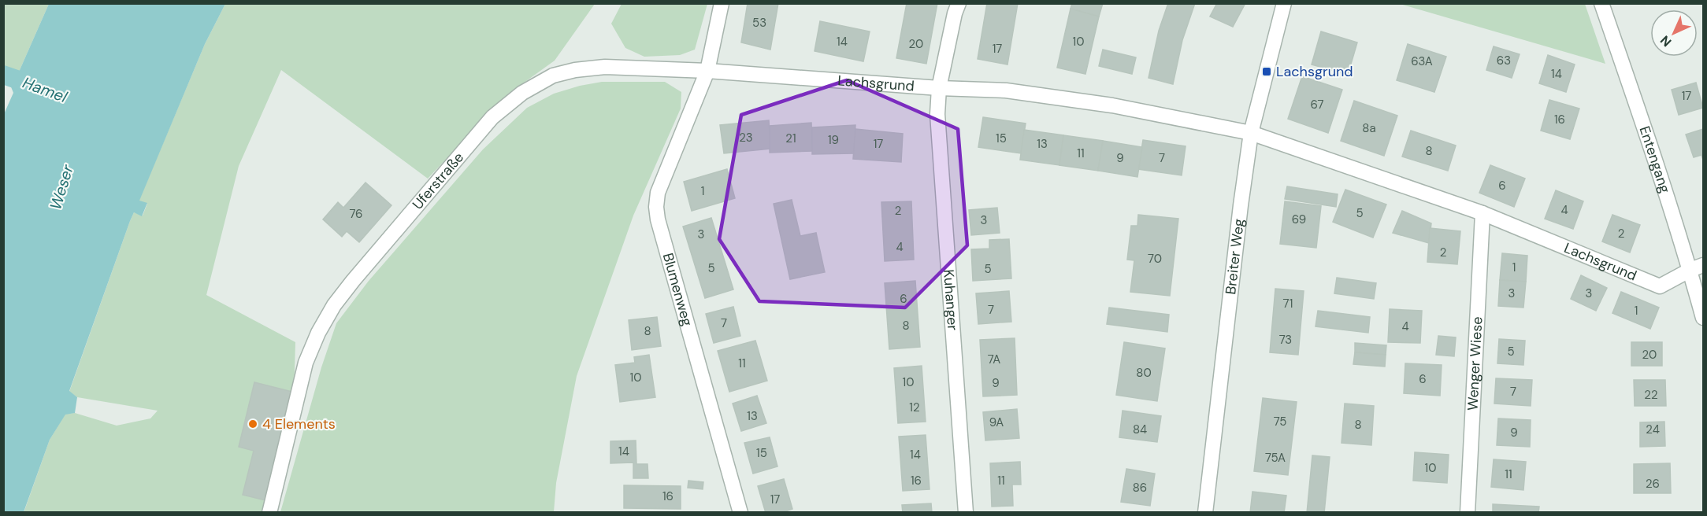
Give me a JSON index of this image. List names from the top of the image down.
{
  "streets": {
    "street": [
      "Lachsgrund",
      "Entengang",
      "Uferstraße",
      "Breiter Weg",
      "Blumenweg",
      "Kuhanger",
      "Wenger Wiese"
    ]
  },
  "crossings": [
    ["Lachsgrund", "Entengang"],
    ["Lachsgrund", "Uferstraße"],
    ["Lachsgrund", "Breiter Weg"],
    ["Lachsgrund", "Blumenweg"],
    ["Lachsgrund", "Kuhanger"],
    ["Lachsgrund", "Wenger Wiese"],
    ["Uferstraße", "Blumenweg"]
  ],
  "water": ["Hamel", "Weser"],
  "places": {
    "transit": ["Lachsgrund"],
    "other": ["4 Elements"]
  },
  "house_numbers": [
    "53",
    "14",
    "10",
    "20",
    "17",
    "63",
    "63A",
    "14",
    "17",
    "67",
    "16",
    "8a",
    "23",
    "21",
    "15",
    "19",
    "17",
    "13",
    "8",
    "11",
    "9",
    "7",
    "6",
    "1",
    "4",
    "2",
    "5",
    "76",
    "69",
    "3",
    "2",
    "3",
    "4",
    "2",
    "70",
    "1",
    "5",
    "5",
    "3",
    "3",
    "6",
    "71",
    "7",
    "1",
    "7",
    "8",
    "4",
    "8",
    "73",
    "5",
    "20",
    "7A",
    "11",
    "80",
    "10",
    "6",
    "10",
    "9",
    "7",
    "22",
    "12",
    "13",
    "75",
    "9A",
    "8",
    "84",
    "24",
    "9",
    "14",
    "15",
    "14",
    "75A",
    "10",
    "11",
    "16",
    "11",
    "26",
    "86",
    "16",
    "17"
  ],
  "north": "bottom left"
}
